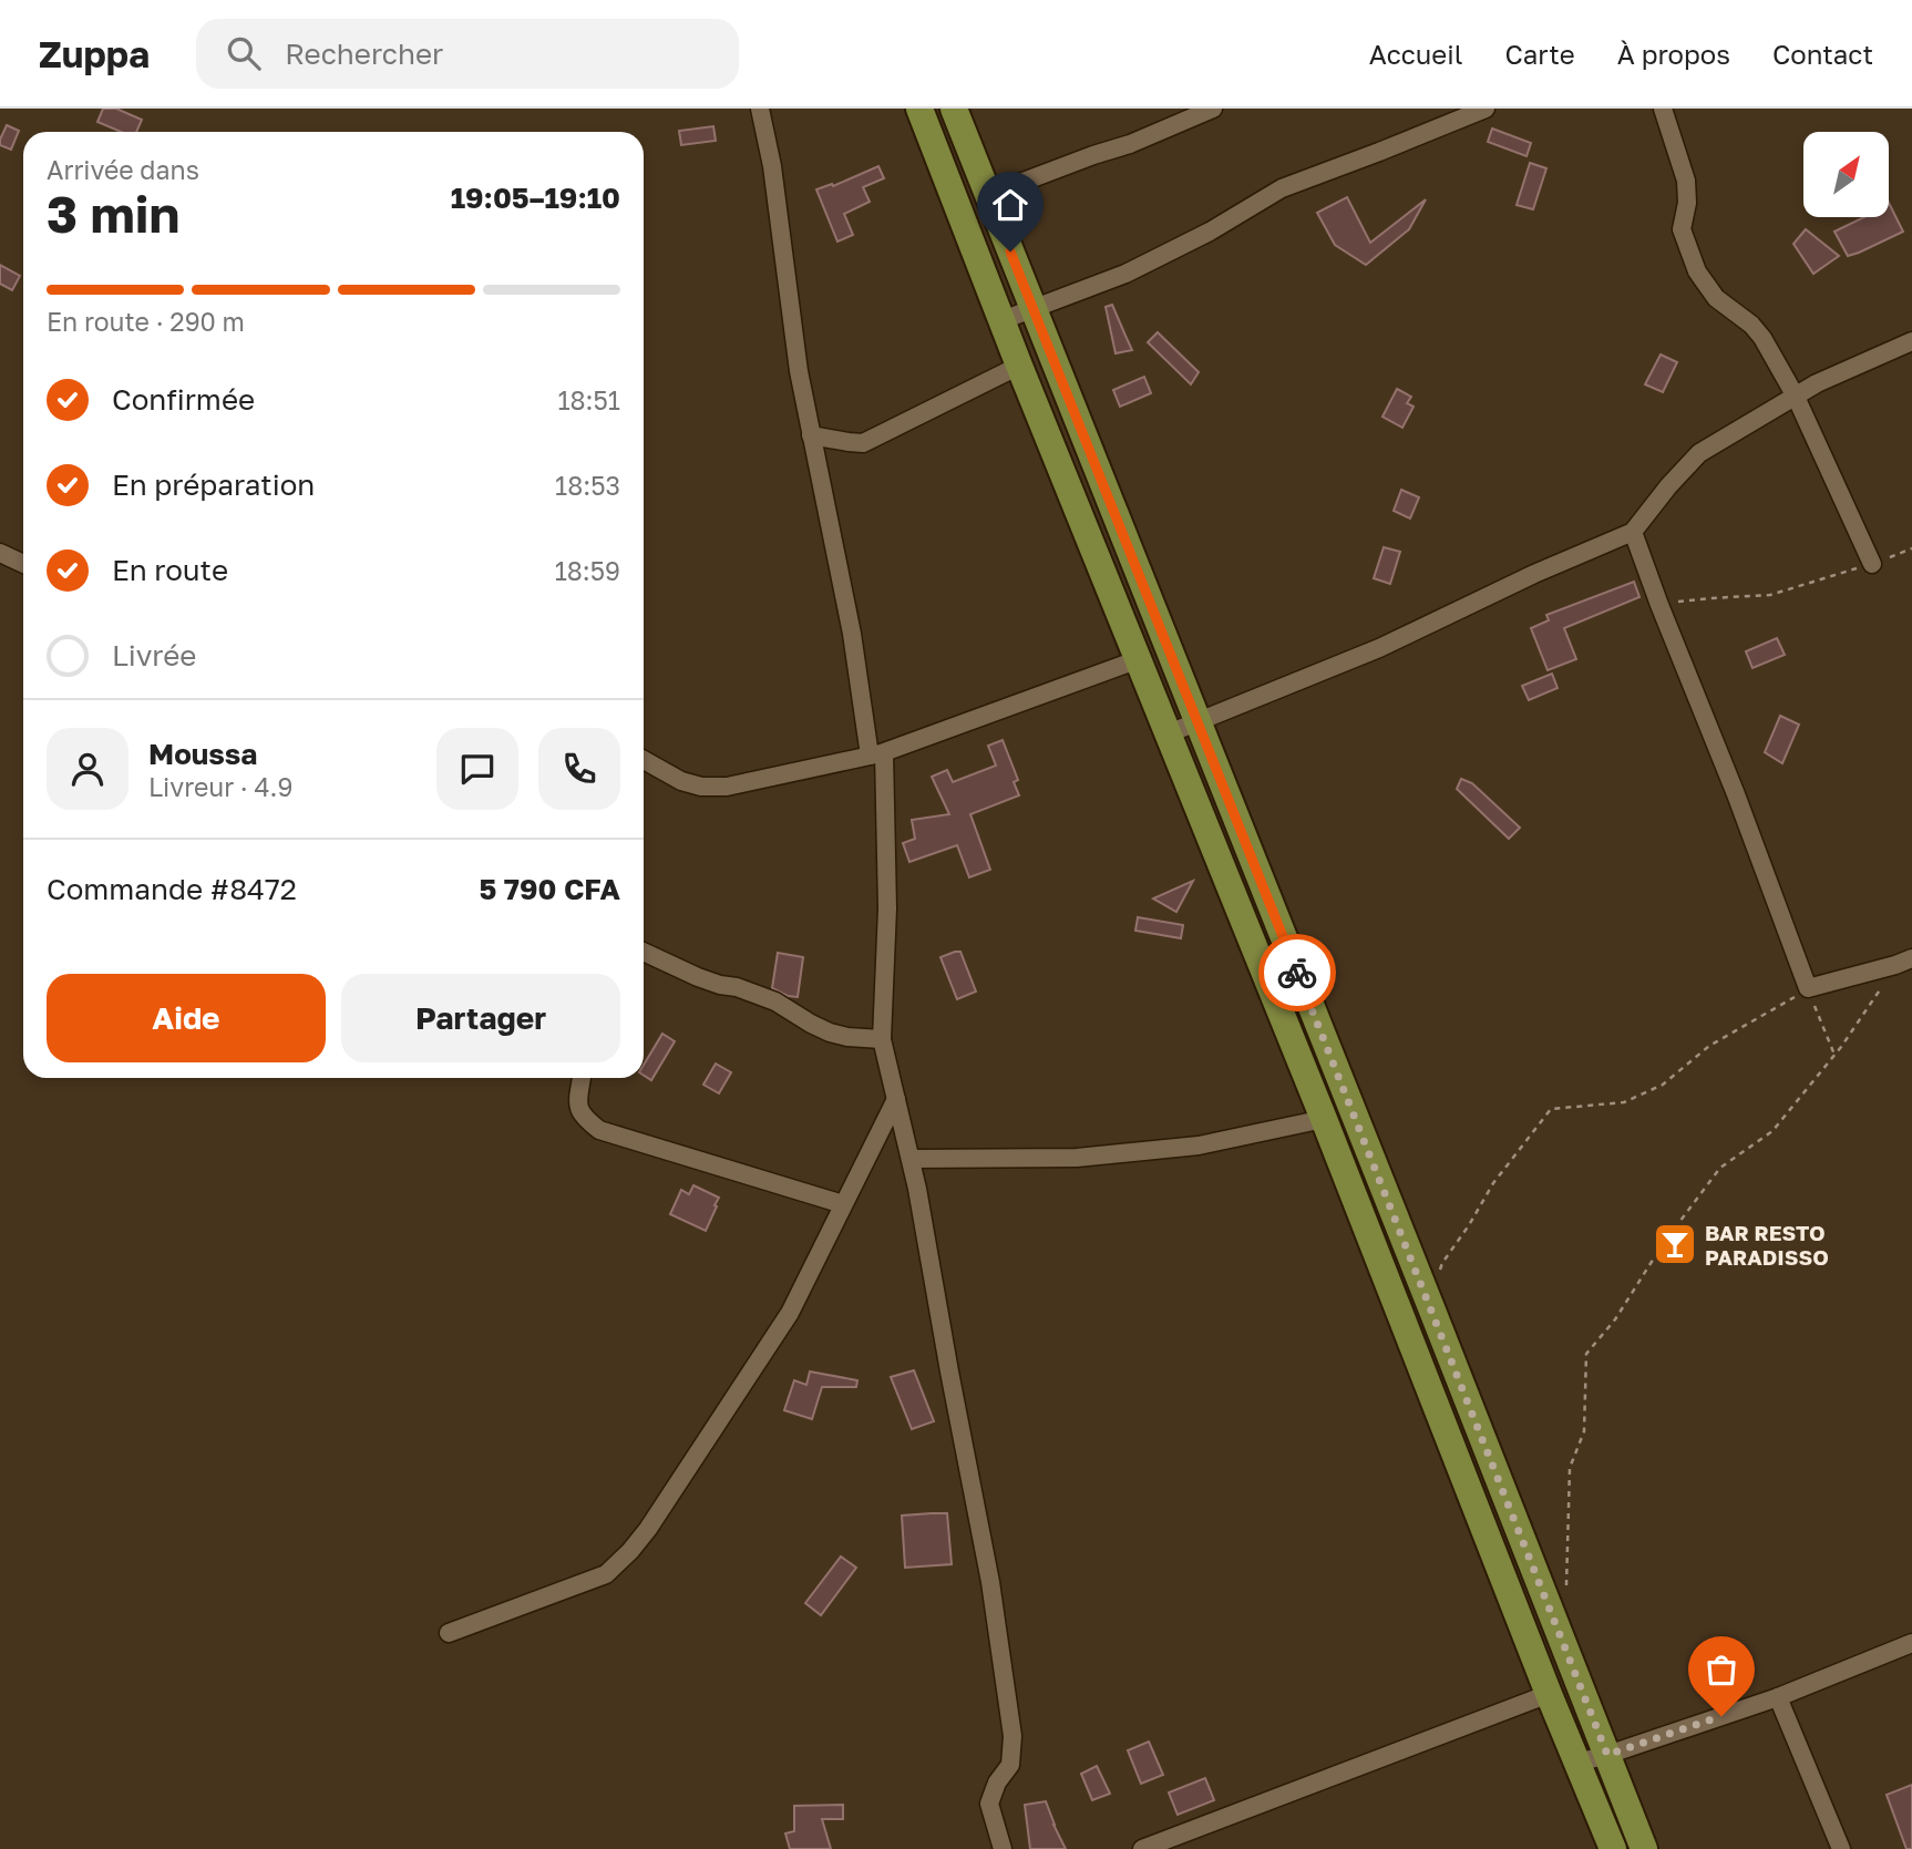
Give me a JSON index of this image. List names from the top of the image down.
{
  "places": {
    "bar": ["BAR RESTO PARADISSO"]
  },
  "north": "top right",
  "page": {
    "header": "Zuppa",
    "search": "Rechercher",
    "nav": [
      "Accueil",
      "Carte",
      "À propos",
      "Contact"
    ],
    "heading": ["3 min", "Arrivée dans", "19:05–19:10"],
    "panel": [
      "Moussa",
      "Livreur · 4.9",
      "Commande #8472",
      "5 790 CFA"
    ],
    "bar": "En route · 290 m",
    "list": [
      ["Confirmée", "18:51"],
      ["En préparation", "18:53"],
      ["En route", "18:59"],
      "Livrée"
    ],
    "buttons": ["Aide", "Partager"]
  }
}
